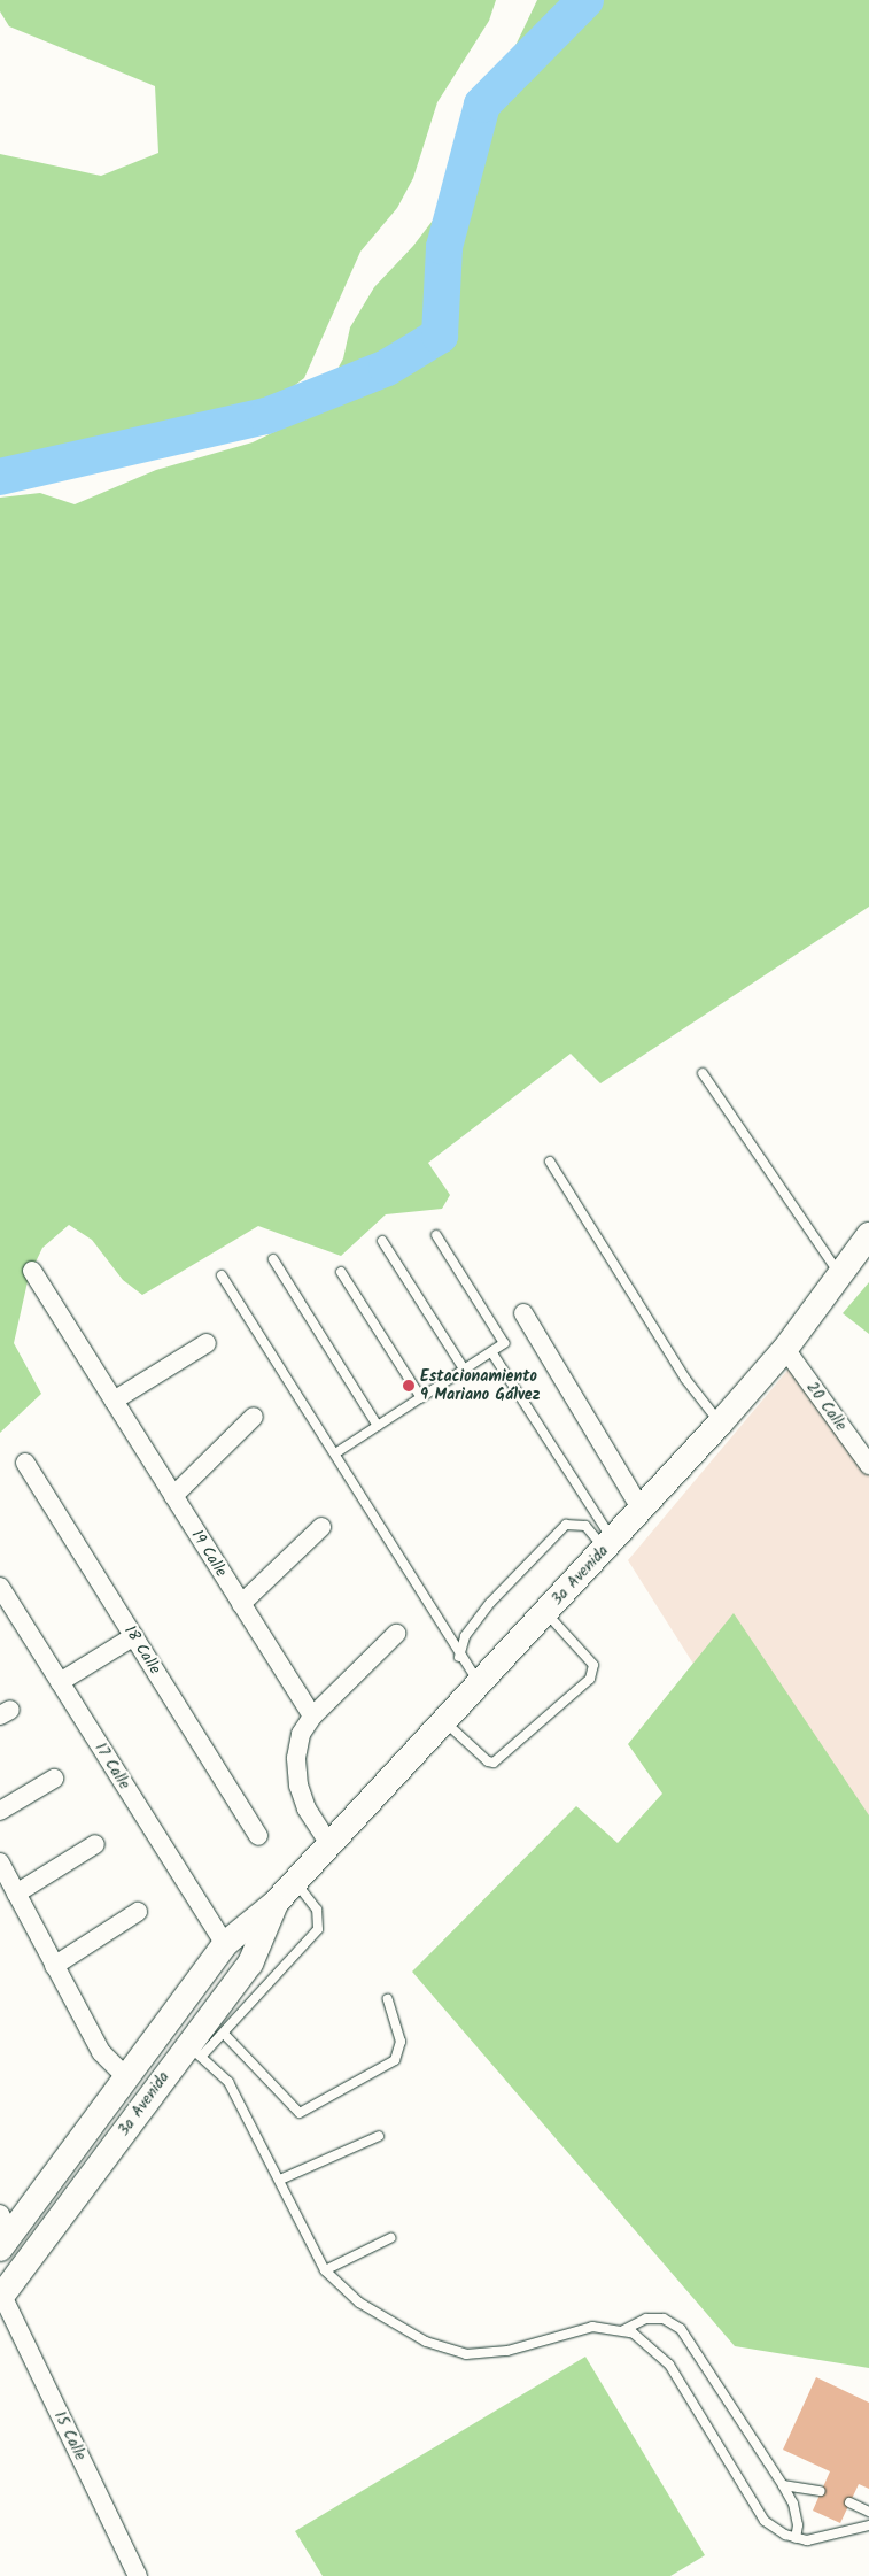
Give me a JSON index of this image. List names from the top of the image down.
{
  "streets": {
    "street": [
      "20 Calle",
      "19 Calle",
      "3a Avenida",
      "18 Calle",
      "17 Calle",
      "15 Calle"
    ]
  },
  "crossings": [
    ["20 Calle", "3a Avenida"],
    ["3a Avenida", "17 Calle"],
    ["3a Avenida", "15 Calle"]
  ],
  "places": ["Estacionamiento 9 Mariano Gálvez"]
}
